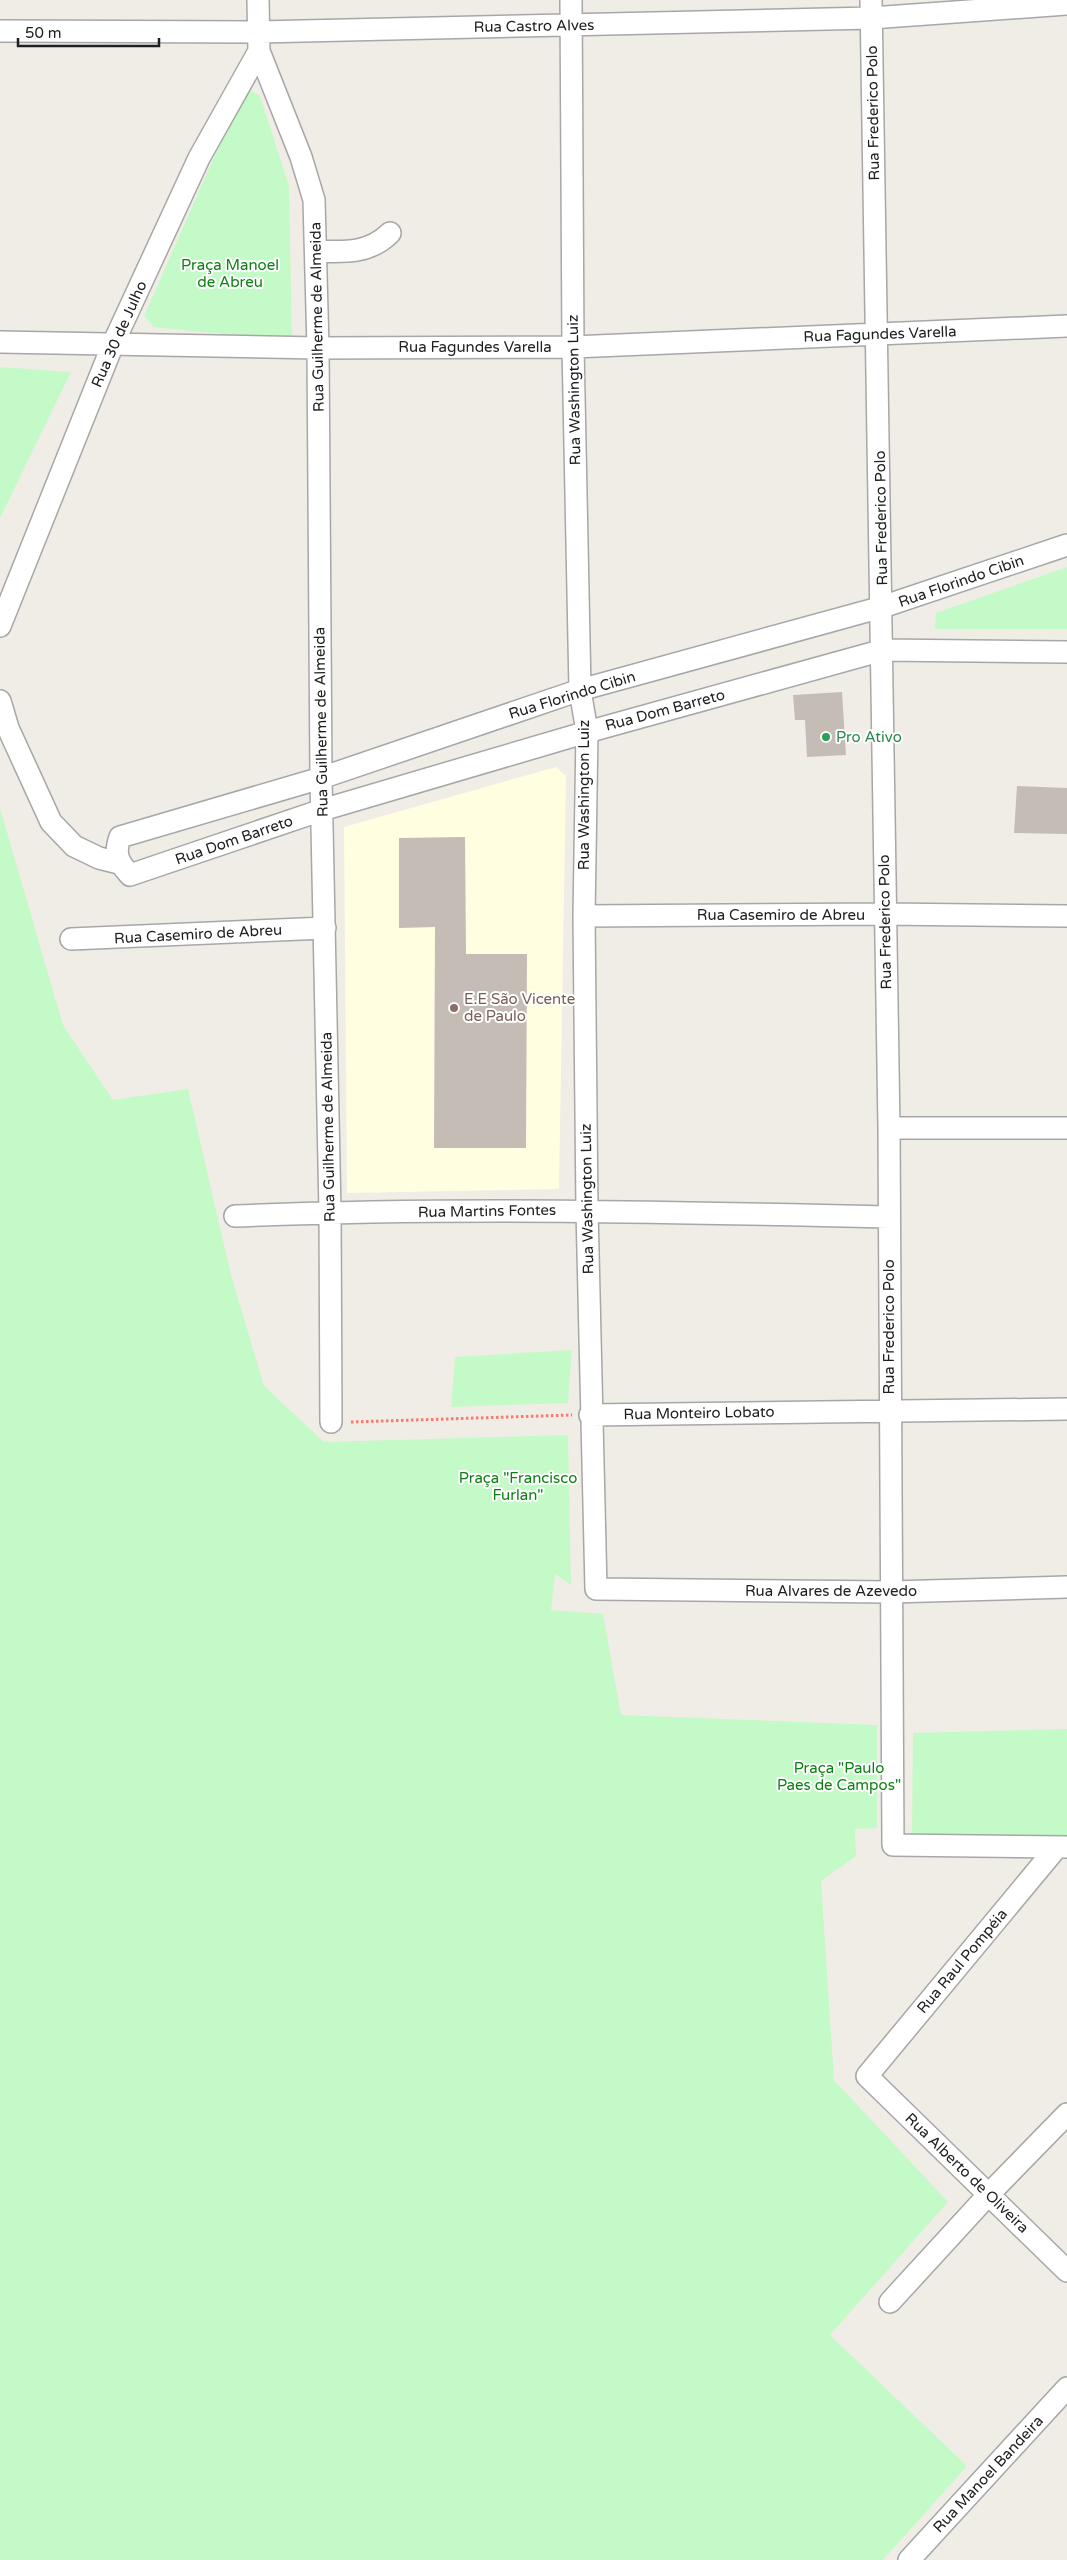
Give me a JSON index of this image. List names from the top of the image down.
{
  "streets": {
    "street": [
      "Rua Castro Alves",
      "Rua Frederico Polo",
      "Rua Guilherme de Almeida",
      "Rua 30 de Julho",
      "Rua Fagundes Varella",
      "Rua Washington Luiz",
      "Rua Florindo Cibin",
      "Rua Dom Barreto",
      "Rua Casemiro de Abreu",
      "Rua Martins Fontes",
      "Rua Monteiro Lobato",
      "Rua Alvares de Azevedo",
      "Rua Raul Pompéia",
      "Rua Alberto de Oliveira",
      "Rua Manoel Bandeira"
    ]
  },
  "crossings": [
    ["Rua Castro Alves", "Rua Frederico Polo"],
    ["Rua Castro Alves", "Rua Guilherme de Almeida"],
    ["Rua Castro Alves", "Rua 30 de Julho"],
    ["Rua Castro Alves", "Rua Washington Luiz"],
    ["Rua Frederico Polo", "Rua Fagundes Varella"],
    ["Rua Frederico Polo", "Rua Florindo Cibin"],
    ["Rua Frederico Polo", "Rua Dom Barreto"],
    ["Rua Frederico Polo", "Rua Casemiro de Abreu"],
    ["Rua Frederico Polo", "Rua Martins Fontes"],
    ["Rua Frederico Polo", "Rua Monteiro Lobato"],
    ["Rua Frederico Polo", "Rua Alvares de Azevedo"],
    ["Rua Frederico Polo", "Rua Raul Pompéia"],
    ["Rua Guilherme de Almeida", "Rua 30 de Julho"],
    ["Rua Guilherme de Almeida", "Rua Fagundes Varella"],
    ["Rua Guilherme de Almeida", "Rua Florindo Cibin"],
    ["Rua Guilherme de Almeida", "Rua Dom Barreto"],
    ["Rua Guilherme de Almeida", "Rua Casemiro de Abreu"],
    ["Rua Guilherme de Almeida", "Rua Martins Fontes"],
    ["Rua 30 de Julho", "Rua Fagundes Varella"],
    ["Rua Fagundes Varella", "Rua Washington Luiz"],
    ["Rua Washington Luiz", "Rua Florindo Cibin"],
    ["Rua Washington Luiz", "Rua Dom Barreto"],
    ["Rua Washington Luiz", "Rua Casemiro de Abreu"],
    ["Rua Washington Luiz", "Rua Martins Fontes"],
    ["Rua Washington Luiz", "Rua Monteiro Lobato"],
    ["Rua Washington Luiz", "Rua Alvares de Azevedo"],
    ["Rua Florindo Cibin", "Rua Dom Barreto"],
    ["Rua Raul Pompéia", "Rua Alberto de Oliveira"]
  ],
  "parks": ["Praça Manoel de Abreu", "Praça \"Francisco Furlan\"", "Praça \"Paulo Paes de Campos\""],
  "places": ["Pro Ativo", "E.E São Vicente de Paulo"],
  "scale_bar": "50 m"
}
